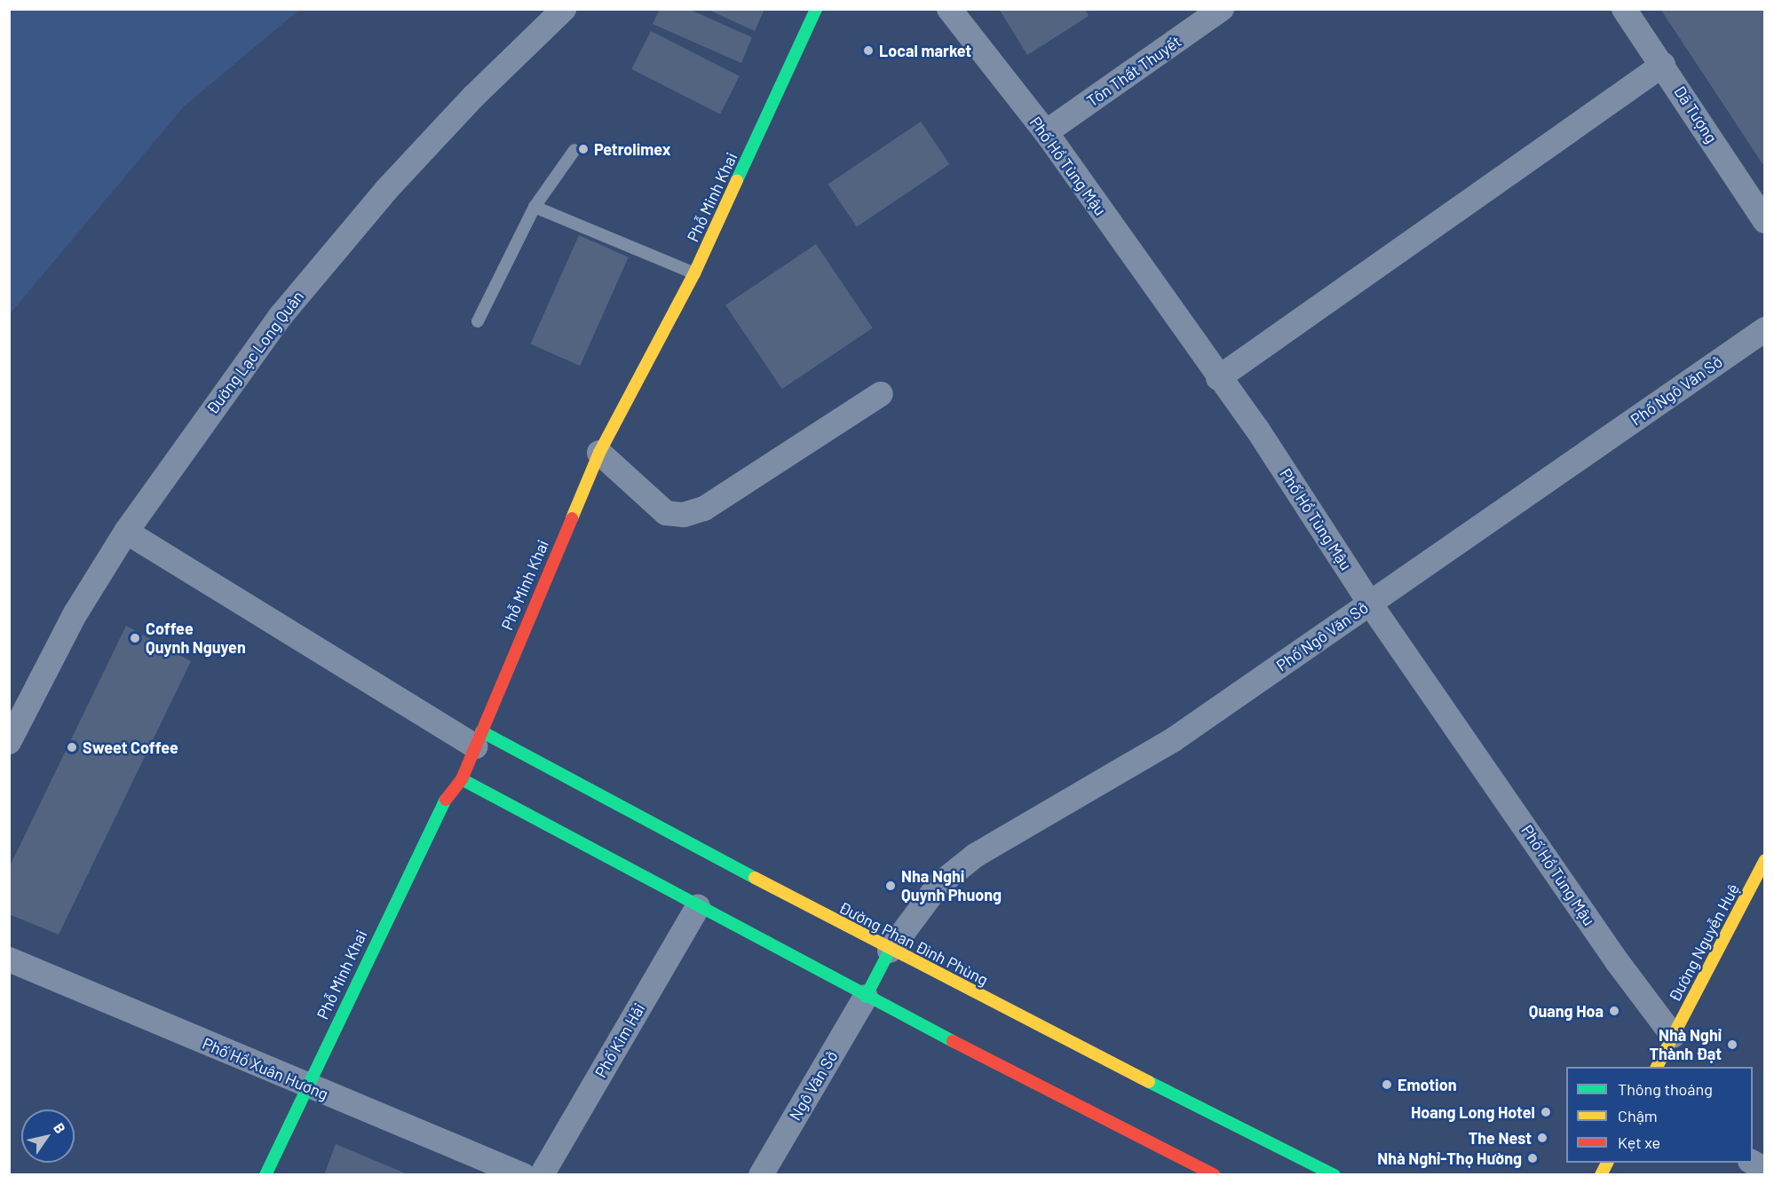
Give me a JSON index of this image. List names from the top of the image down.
{
  "streets": {
    "street": [
      "Tôn Thất Thuyết",
      "Dã Tượng",
      "Phố Hồ Tùng Mậu",
      "Phỗ Minh Khai",
      "Đường Lạc Long Quân",
      "Phố Ngô Văn Sở",
      "Đường Nguyễn Huệ",
      "Đường Phan Đình Phùng",
      "Phố Kim Hải",
      "Phố Hồ Xuân Hương",
      "Ngô Văn Sở"
    ]
  },
  "crossings": [
    ["Tôn Thất Thuyết", "Phố Hồ Tùng Mậu"],
    ["Phố Hồ Tùng Mậu", "Phố Ngô Văn Sở"],
    ["Phố Hồ Tùng Mậu", "Đường Nguyễn Huệ"],
    ["Phỗ Minh Khai", "Đường Phan Đình Phùng"],
    ["Phỗ Minh Khai", "Phố Hồ Xuân Hương"],
    ["Phố Ngô Văn Sở", "Đường Phan Đình Phùng"]
  ],
  "places": [
    "Local market",
    "Petrolimex",
    "Coffee Quynh Nguyen",
    "Sweet Coffee",
    "Nha Nghi Quynh Phuong",
    "Quang Hoa",
    "Nhà Nghỉ Thành Đạt",
    "Emotion",
    "Hoang Long Hotel",
    "The Nest",
    "Nhà Nghỉ-Thọ Hường"
  ],
  "legend": ["Thông thoáng", "Chậm", "Kẹt xe"],
  "north": "top right"
}
